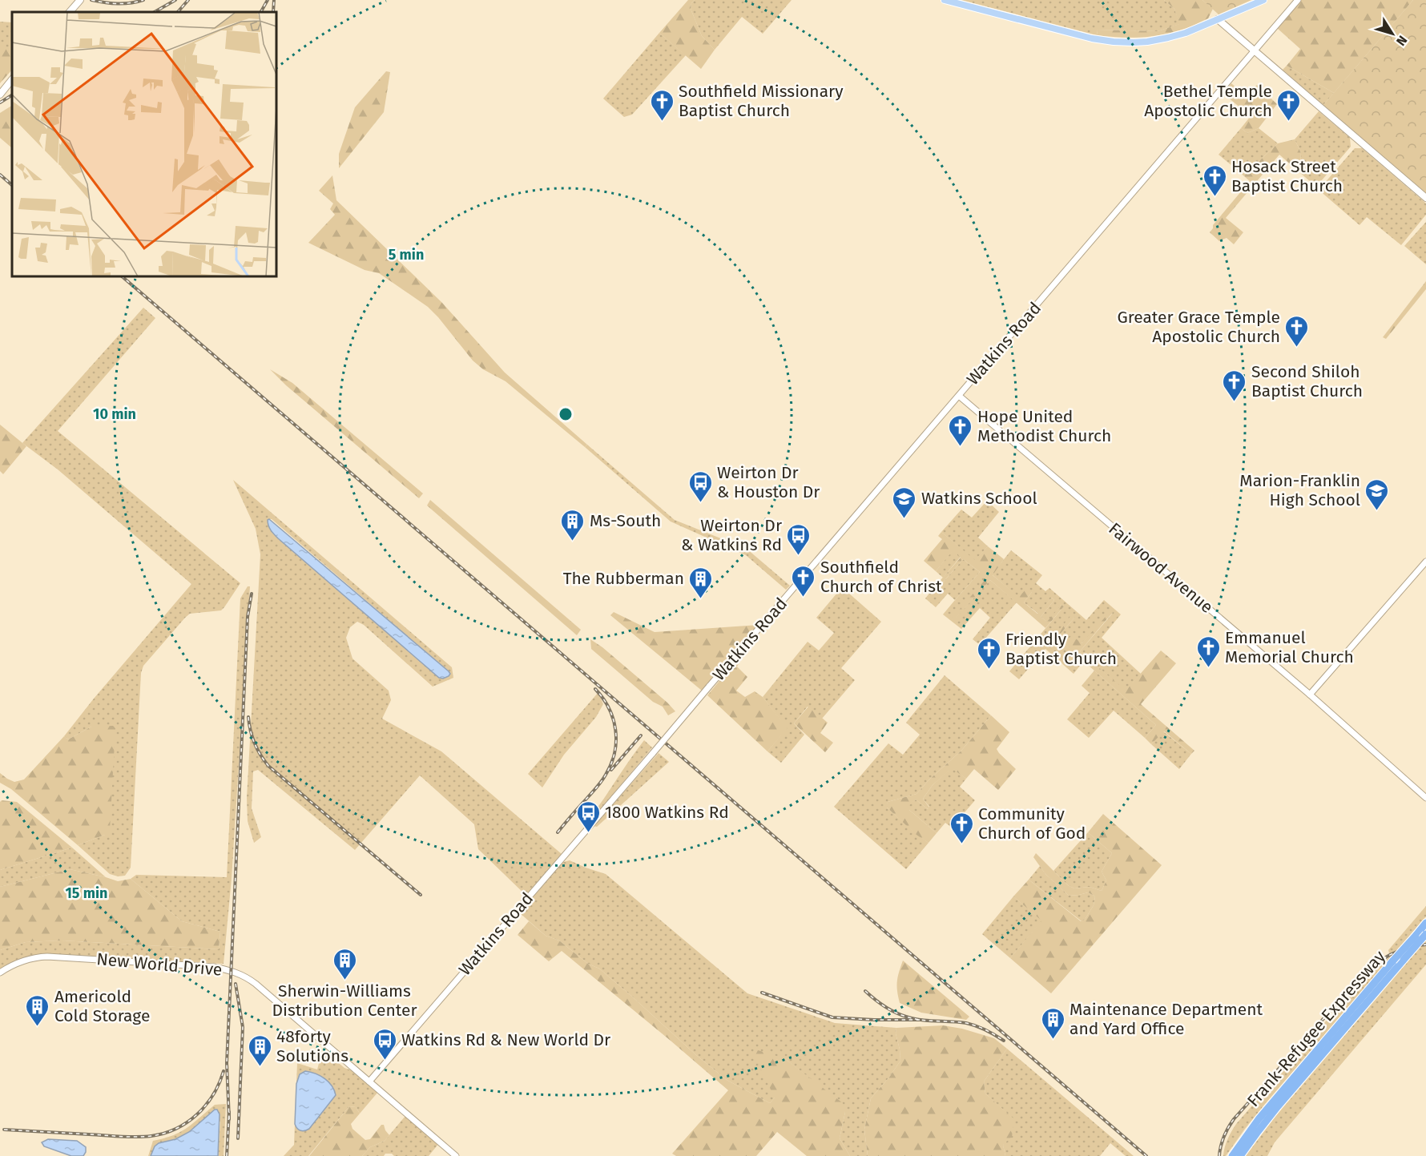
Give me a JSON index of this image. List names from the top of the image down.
{
  "streets": {
    "highway": ["Frank-Refugee Expressway"],
    "street": ["Watkins Road", "Fairwood Avenue", "New World Drive"]
  },
  "crossings": [
    ["Watkins Road", "Fairwood Avenue"],
    ["Watkins Road", "New World Drive"]
  ],
  "places": {
    "church": [
      "Southfield Missionary Baptist Church",
      "Bethel Temple Apostolic Church",
      "Hosack Street Baptist Church",
      "Greater Grace Temple Apostolic Church",
      "Second Shiloh Baptist Church",
      "Hope United Methodist Church",
      "Southfield Church of Christ",
      "Emmanuel Memorial Church",
      "Friendly Baptist Church",
      "Community Church of God"
    ],
    "bus stop": [
      "Weirton Dr & Houston Dr",
      "Weirton Dr & Watkins Rd",
      "1800 Watkins Rd",
      "Watkins Rd & New World Dr"
    ],
    "school or university": ["Marion-Franklin High School", "Watkins School"],
    "building": [
      "Ms-South",
      "The Rubberman",
      "Sherwin-Williams Distribution Center",
      "Americold Cold Storage",
      "Maintenance Department and Yard Office",
      "48forty Solutions"
    ]
  },
  "north": "bottom right",
  "rings": ["5 min", "10 min", "15 min"]
}
